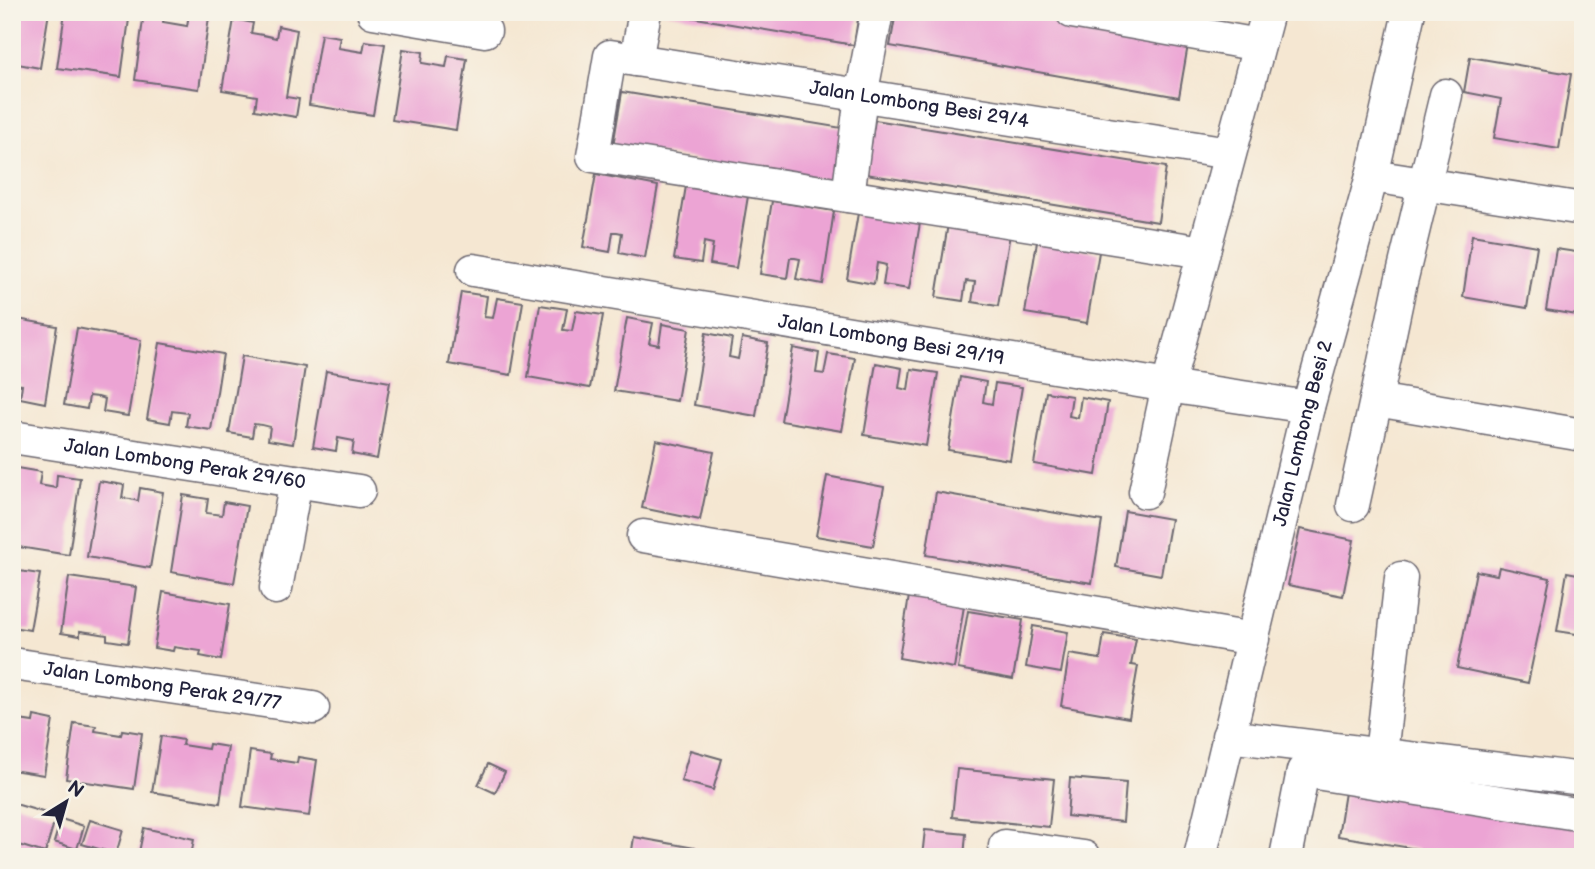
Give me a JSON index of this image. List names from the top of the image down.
{
  "streets": {
    "street": [
      "Jalan Lombong Besi 29/4",
      "Jalan Lombong Besi 29/19",
      "Jalan Lombong Besi 2",
      "Jalan Lombong Perak 29/60",
      "Jalan Lombong Perak 29/77"
    ]
  },
  "crossings": [
    ["Jalan Lombong Besi 29/19", "Jalan Lombong Besi 2"]
  ],
  "north": "top right"
}
